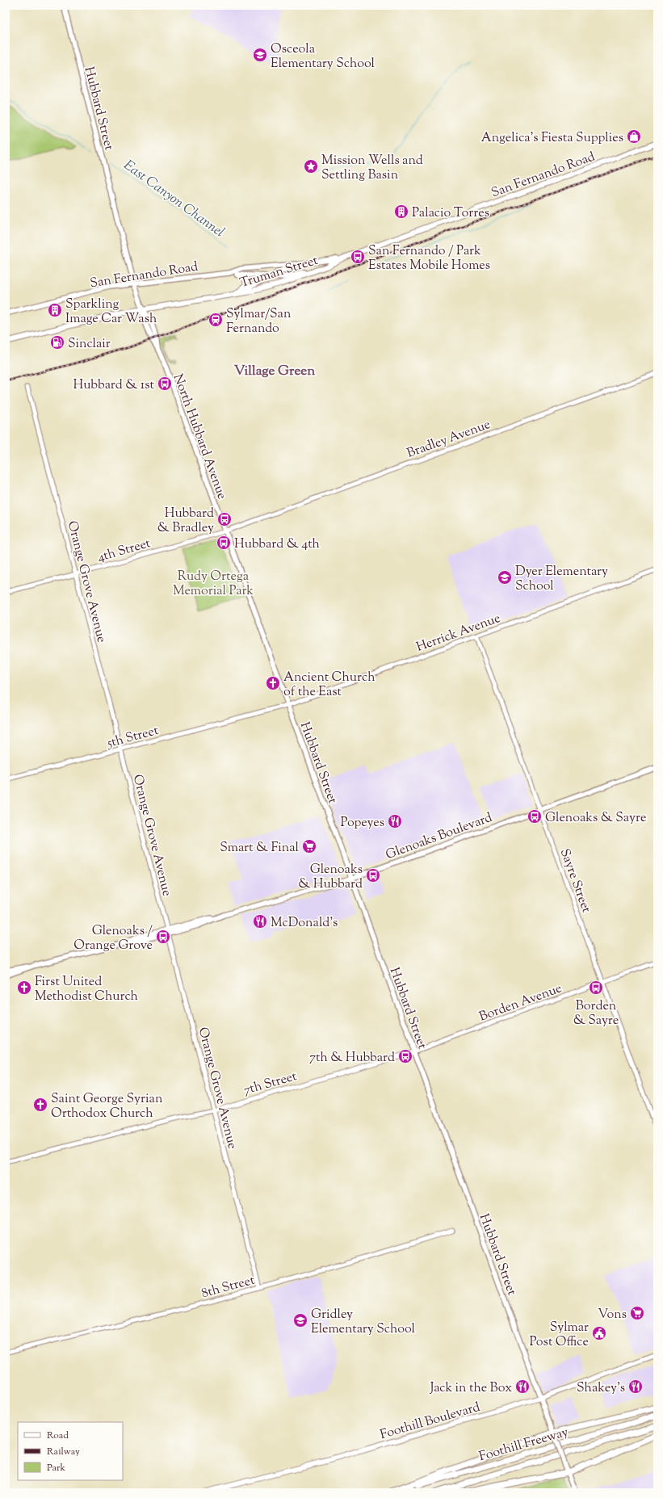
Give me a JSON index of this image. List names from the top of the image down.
{
  "streets": {
    "highway": ["Foothill Freeway"],
    "main road": [
      "Hubbard Street",
      "San Fernando Road",
      "Truman Street",
      "North Hubbard Avenue",
      "Glenoaks Boulevard",
      "Foothill Boulevard"
    ],
    "street": [
      "Bradley Avenue",
      "4th Street",
      "Orange Grove Avenue",
      "Herrick Avenue",
      "5th Street",
      "Sayre Street",
      "Borden Avenue",
      "7th Street",
      "8th Street"
    ]
  },
  "crossings": [
    ["Hubbard Street", "San Fernando Road"],
    ["Hubbard Street", "Truman Street"],
    ["Hubbard Street", "North Hubbard Avenue"],
    ["Hubbard Street", "4th Street"],
    ["Hubbard Street", "Herrick Avenue"],
    ["Hubbard Street", "Glenoaks Boulevard"],
    ["Hubbard Street", "Borden Avenue"],
    ["Hubbard Street", "Foothill Boulevard"],
    ["San Fernando Road", "Truman Street"],
    ["North Hubbard Avenue", "4th Street"],
    ["Bradley Avenue", "4th Street"],
    ["4th Street", "Orange Grove Avenue"],
    ["Orange Grove Avenue", "5th Street"],
    ["Orange Grove Avenue", "Glenoaks Boulevard"],
    ["Orange Grove Avenue", "7th Street"],
    ["Orange Grove Avenue", "8th Street"],
    ["Herrick Avenue", "5th Street"],
    ["Herrick Avenue", "Sayre Street"],
    ["Glenoaks Boulevard", "Sayre Street"],
    ["Sayre Street", "Borden Avenue"],
    ["Borden Avenue", "7th Street"]
  ],
  "districts": ["Village Green"],
  "water": ["East Canyon Channel"],
  "parks": ["Rudy Ortega Memorial Park"],
  "places": {
    "school or university": ["Osceola Elementary School", "Dyer Elementary School", "Gridley Elementary School"],
    "shop": ["Angelica's Fiesta Supplies"],
    "place": ["Mission Wells and Settling Basin"],
    "building": ["Palacio Torres", "Sparkling Image Car Wash"],
    "bus stop": [
      "San Fernando / Park Estates Mobile Homes",
      "Hubbard & 1st",
      "Hubbard & Bradley",
      "Hubbard & 4th",
      "Glenoaks & Sayre",
      "Glenoaks & Hubbard",
      "Glenoaks / Orange Grove",
      "Borden & Sayre",
      "7th & Hubbard"
    ],
    "station": ["Sylmar/San Fernando"],
    "fuel station": ["Sinclair"],
    "church": ["Ancient Church of the East", "First United Methodist Church", "Saint George Syrian Orthodox Church"],
    "restaurant": [
      "Popeyes",
      "McDonald's",
      "Jack in the Box",
      "Shakey's"
    ],
    "supermarket": ["Smart & Final", "Vons"],
    "public building": ["Sylmar Post Office"]
  },
  "legend": ["Road", "Railway", "Park"]
}
